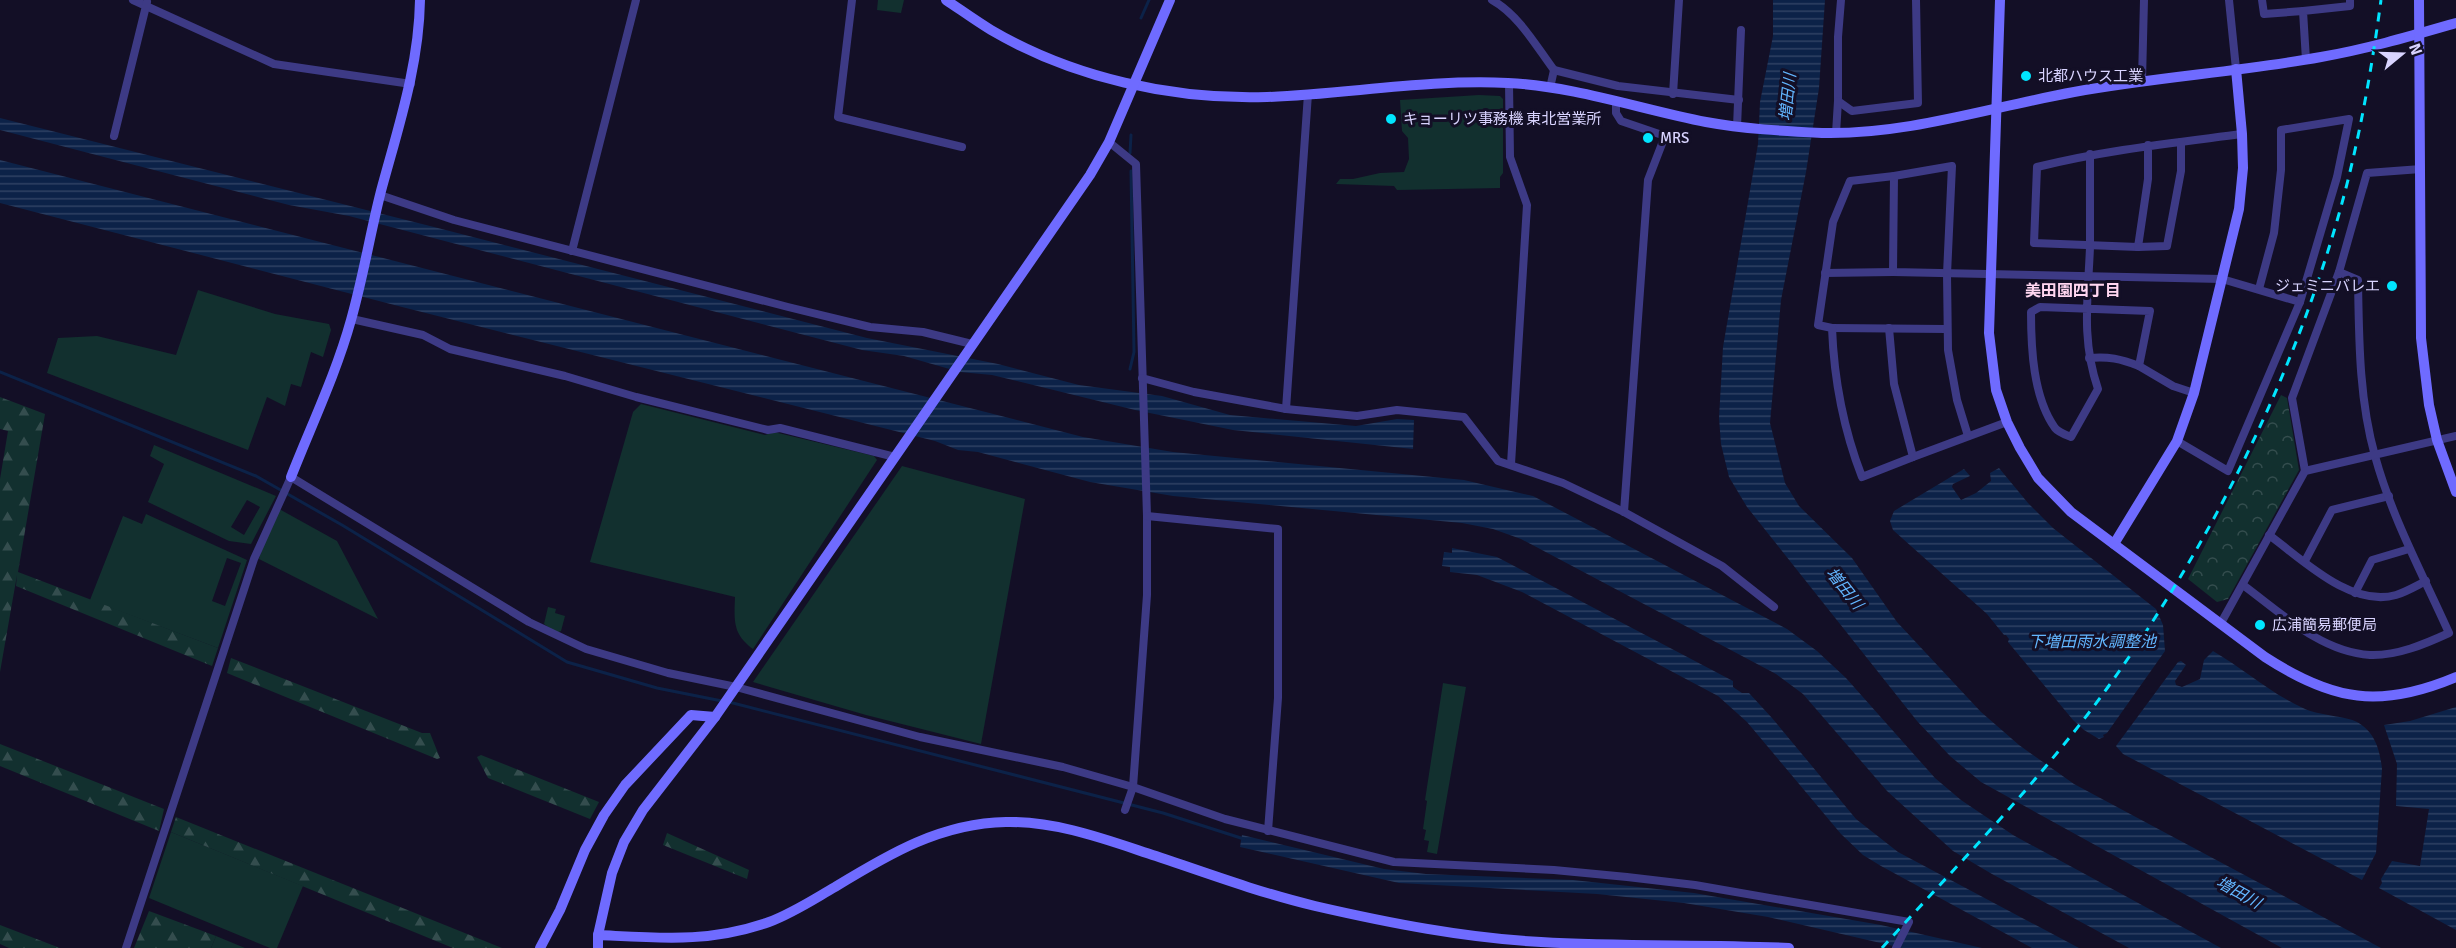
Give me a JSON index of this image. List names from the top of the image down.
{
  "districts": ["美田園四丁目"],
  "water": ["増田川", "下増田雨水調整池"],
  "places": [
    "北都ハウス工業",
    "キョーリツ事務機 東北営業所",
    "MRS",
    "ジェミニバレエ",
    "広浦簡易郵便局"
  ],
  "north": "right"
}
